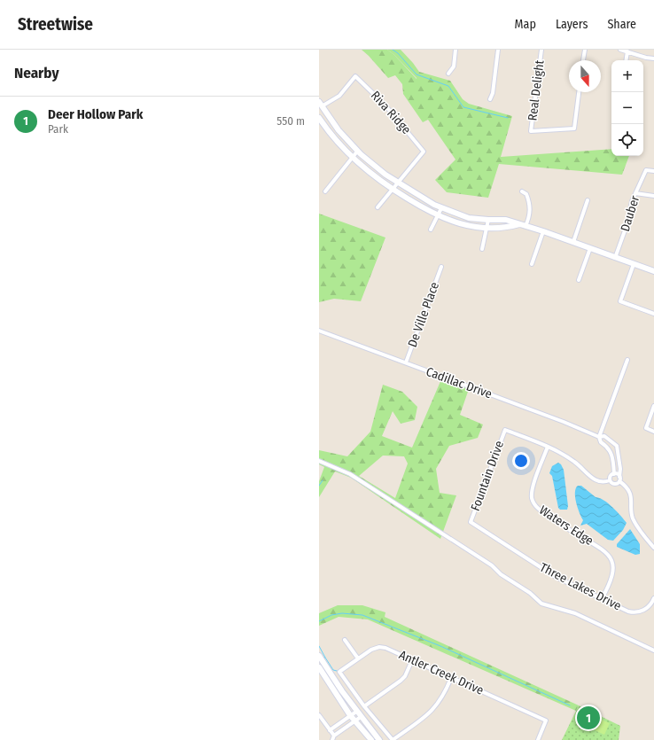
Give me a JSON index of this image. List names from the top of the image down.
{
  "streets": {
    "street": [
      "Real Delight",
      "Riva Ridge",
      "Dauber",
      "De Ville Place",
      "Cadillac Drive",
      "Fountain Drive",
      "Waters Edge",
      "Three Lakes Drive",
      "Antler Creek Drive"
    ]
  },
  "crossings": [
    ["De Ville Place", "Cadillac Drive"],
    ["Fountain Drive", "Waters Edge"],
    ["Fountain Drive", "Three Lakes Drive"],
    ["Waters Edge", "Three Lakes Drive"]
  ],
  "north": "bottom",
  "page": {
    "header": "Streetwise",
    "nav": ["Map", "Layers", "Share"],
    "heading": "Nearby",
    "map_buttons": ["+", "−"],
    "list": [
      {
        "mark": "1",
        "name": "Deer Hollow Park",
        "note": "Park",
        "value": "550 m"
      }
    ],
    "pins": "1"
  }
}
